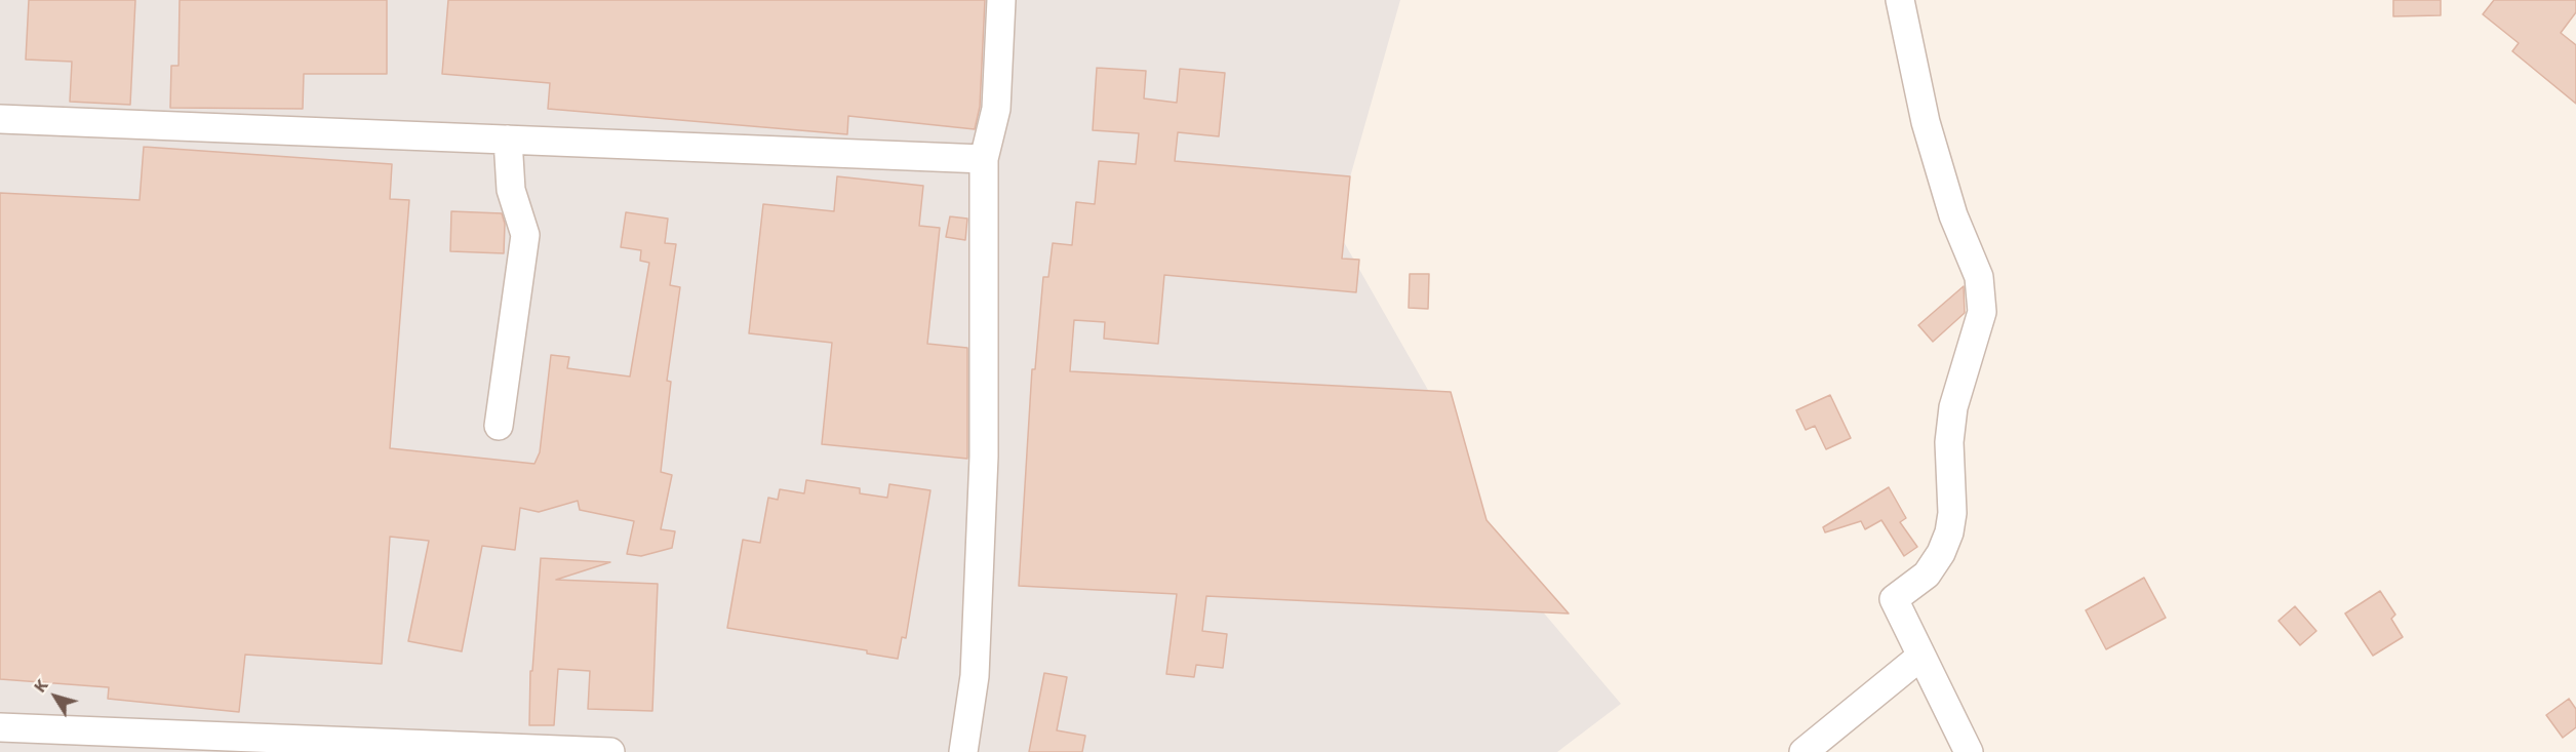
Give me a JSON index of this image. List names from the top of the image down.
{
  "north": "top left"
}
